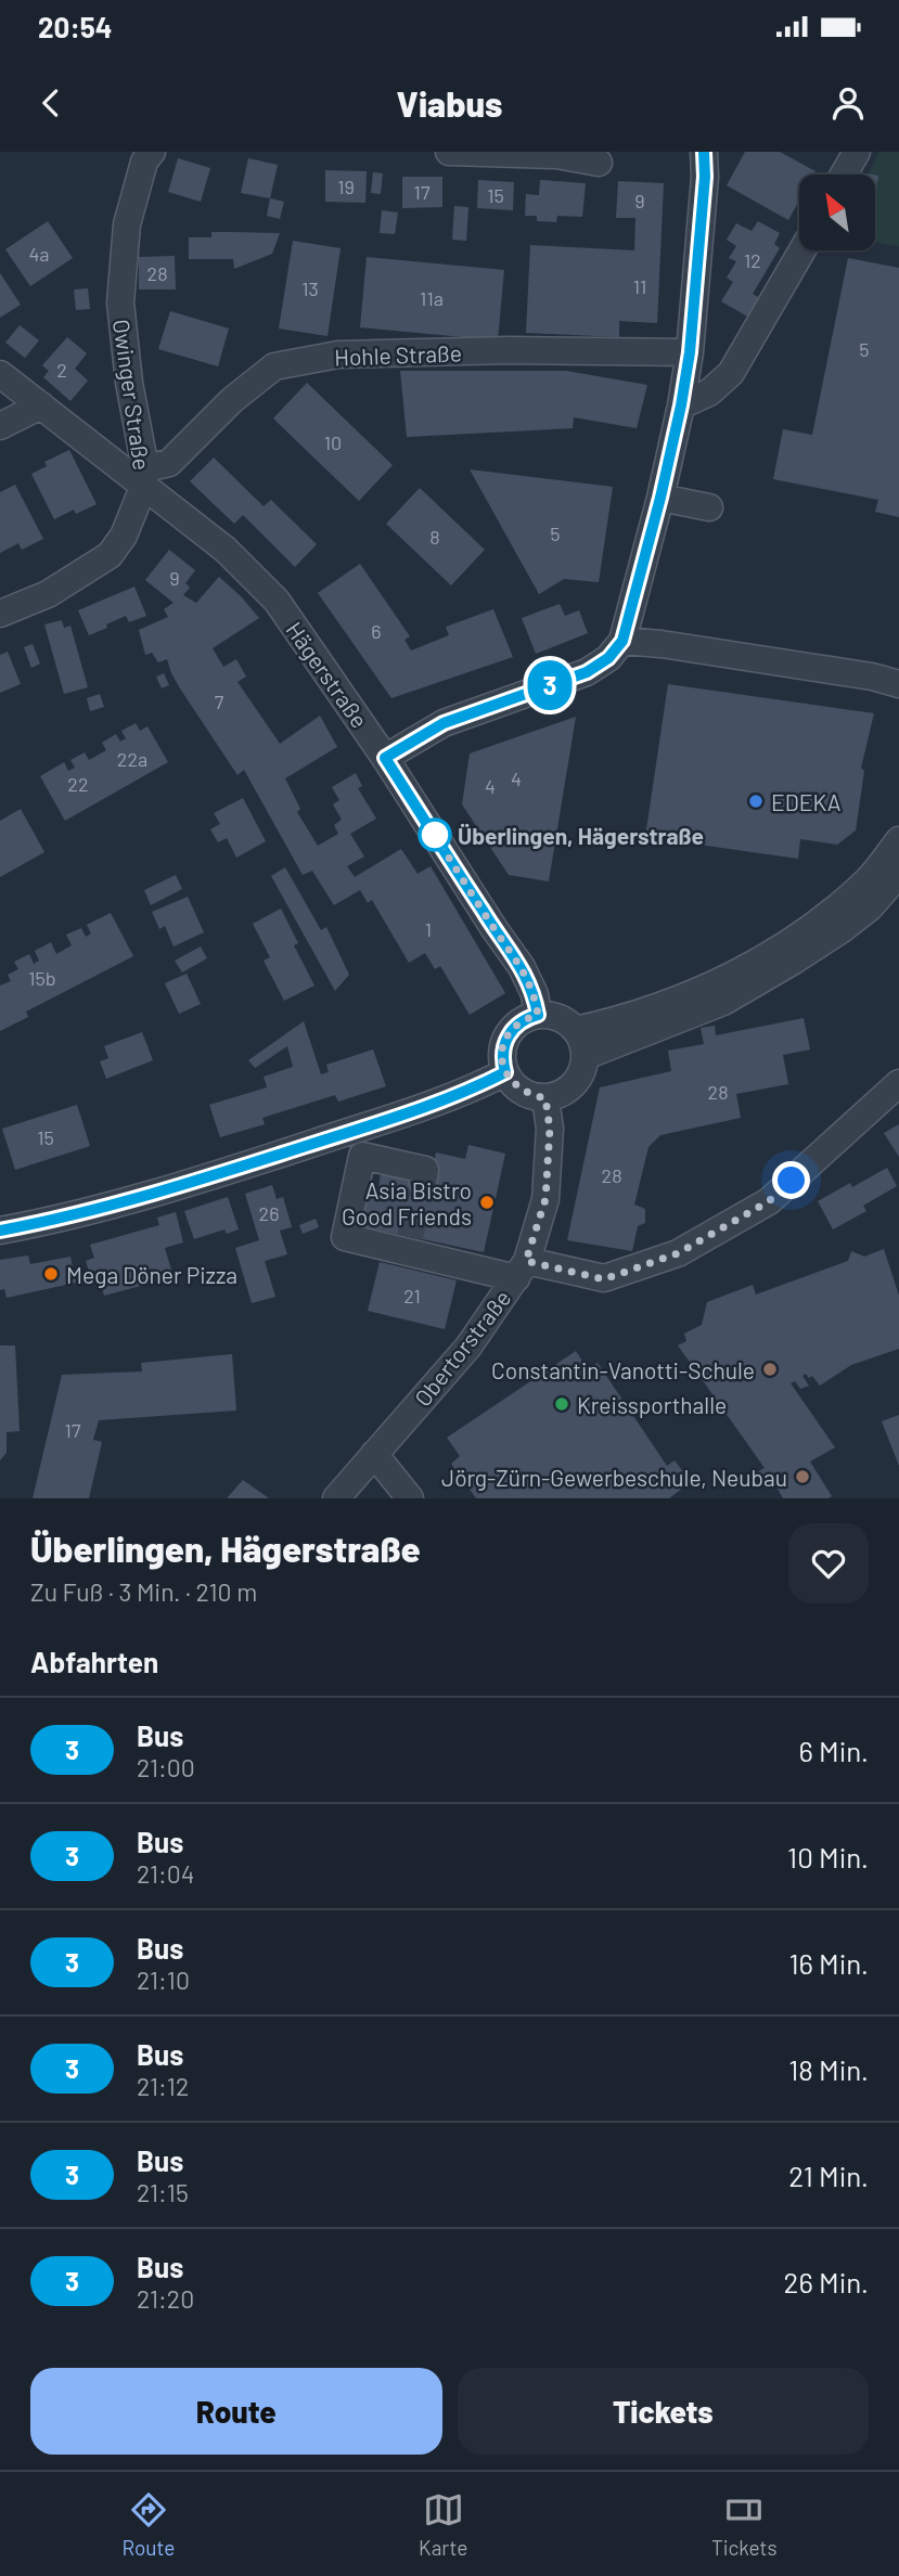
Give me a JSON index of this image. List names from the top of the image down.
{
  "streets": {
    "street": [
      "Hohle Straße",
      "Owinger Straße",
      "Hägerstraße",
      "Obertorstraße"
    ]
  },
  "crossings": [
    ["Hohle Straße", "Owinger Straße"],
    ["Hohle Straße", "Hägerstraße"],
    ["Owinger Straße", "Hägerstraße"],
    ["Hägerstraße", "Obertorstraße"]
  ],
  "places": [
    "EDEKA",
    "Überlingen, Hägerstraße",
    "Asia Bistro Good Friends",
    "Mega Döner Pizza",
    "Constantin-Vanotti-Schule",
    "Kreissporthalle",
    "Jörg-Zürn-Gewerbeschule, Neubau"
  ],
  "lines": ["bus line 3"],
  "house_numbers": [
    "19",
    "17",
    "15",
    "9",
    "4a",
    "12",
    "28",
    "11",
    "13",
    "11a",
    "5",
    "2",
    "10",
    "5",
    "8",
    "9",
    "6",
    "7",
    "22a",
    "4",
    "22",
    "4",
    "1",
    "15b",
    "28",
    "15",
    "28",
    "26",
    "21",
    "17"
  ],
  "north": "top left",
  "page": {
    "status": "20:54",
    "header": "Viabus",
    "on_map": "3",
    "heading": [
      ["Überlingen, Hägerstraße", "Zu Fuß · 3 Min. · 210 m"],
      "Abfahrten"
    ],
    "list": [
      {
        "mark": "3",
        "name": "Bus",
        "note": "21:00",
        "value": "6 Min."
      },
      {
        "mark": "3",
        "name": "Bus",
        "note": "21:04",
        "value": "10 Min."
      },
      {
        "mark": "3",
        "name": "Bus",
        "note": "21:10",
        "value": "16 Min."
      },
      {
        "mark": "3",
        "name": "Bus",
        "note": "21:12",
        "value": "18 Min."
      },
      {
        "mark": "3",
        "name": "Bus",
        "note": "21:15",
        "value": "21 Min."
      },
      {
        "mark": "3",
        "name": "Bus",
        "note": "21:20",
        "value": "26 Min."
      }
    ],
    "buttons": ["Route", "Tickets"],
    "tabs": ["Route", "Karte", "Tickets"]
  }
}
